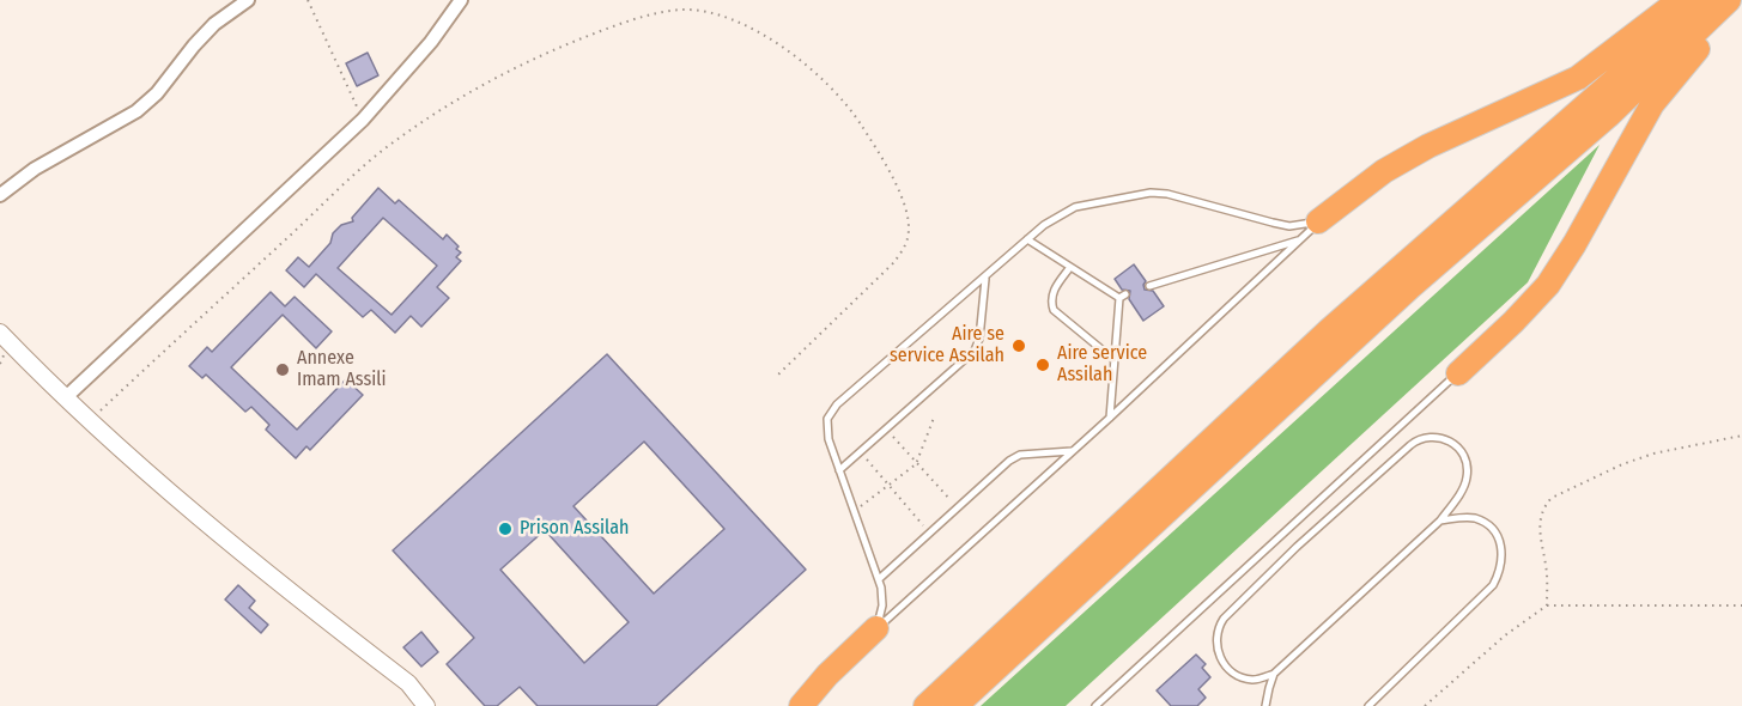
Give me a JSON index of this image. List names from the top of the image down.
{
  "places": [
    "Aire se service Assilah",
    "Aire service Assilah",
    "Annexe Imam Assili",
    "Prison Assilah"
  ]
}
